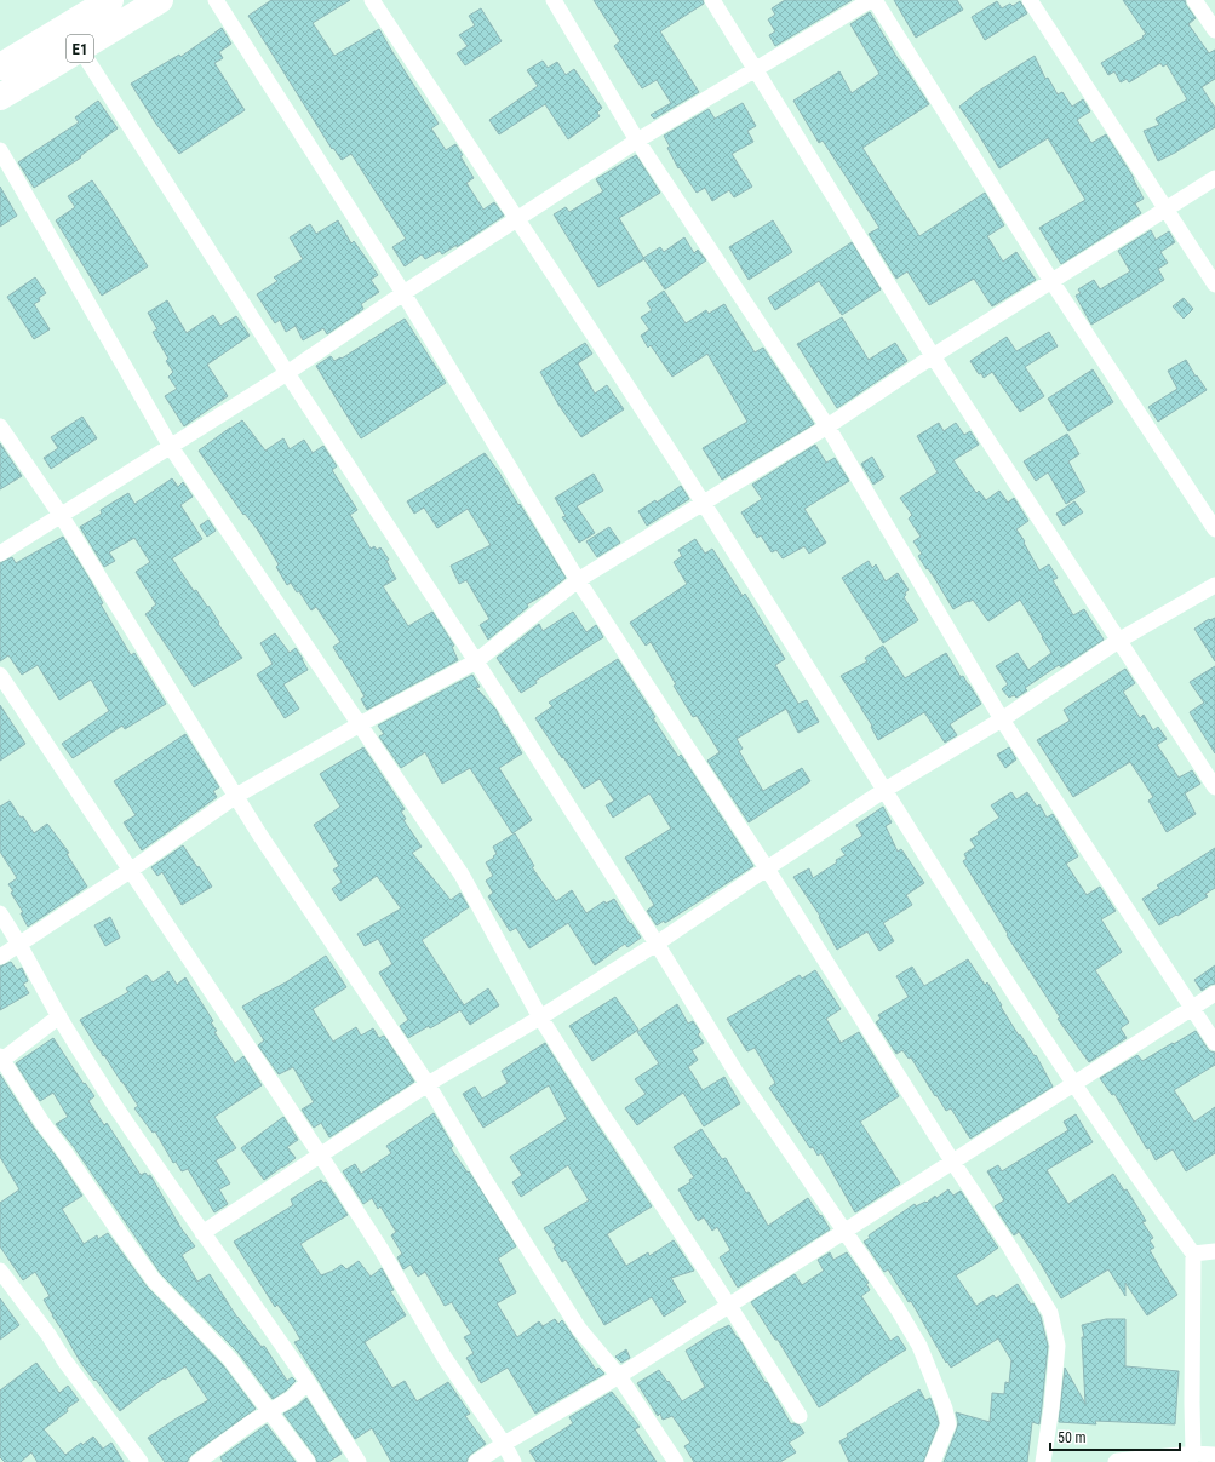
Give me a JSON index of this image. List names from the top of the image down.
{
  "streets": {
    "highway": ["E1"]
  },
  "scale_bar": "50 m"
}
